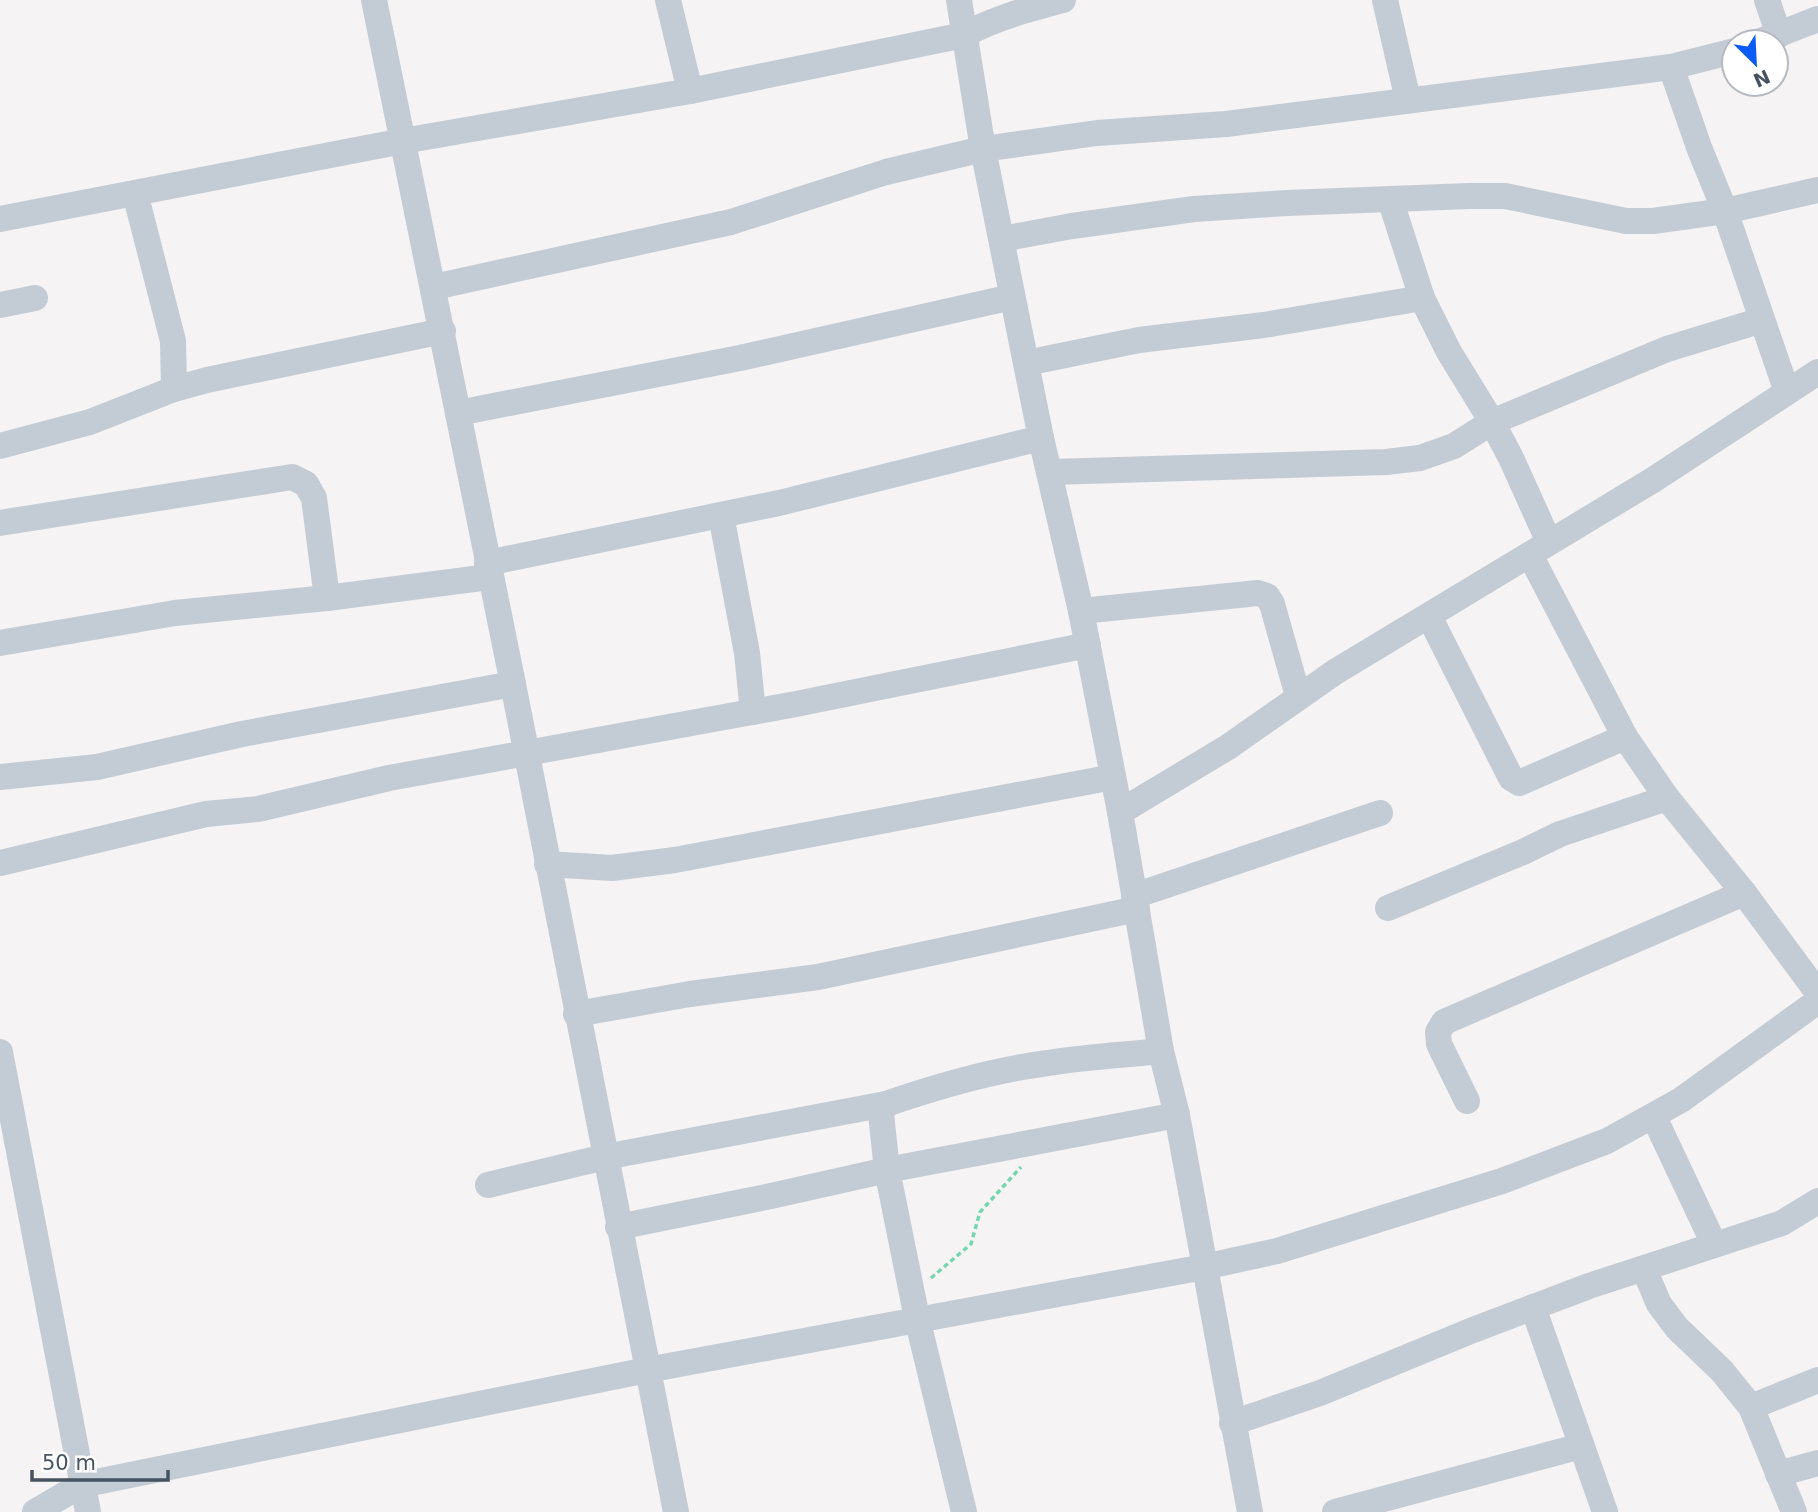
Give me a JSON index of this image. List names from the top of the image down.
{
  "scale_bar": "50 m",
  "north": "bottom right"
}
